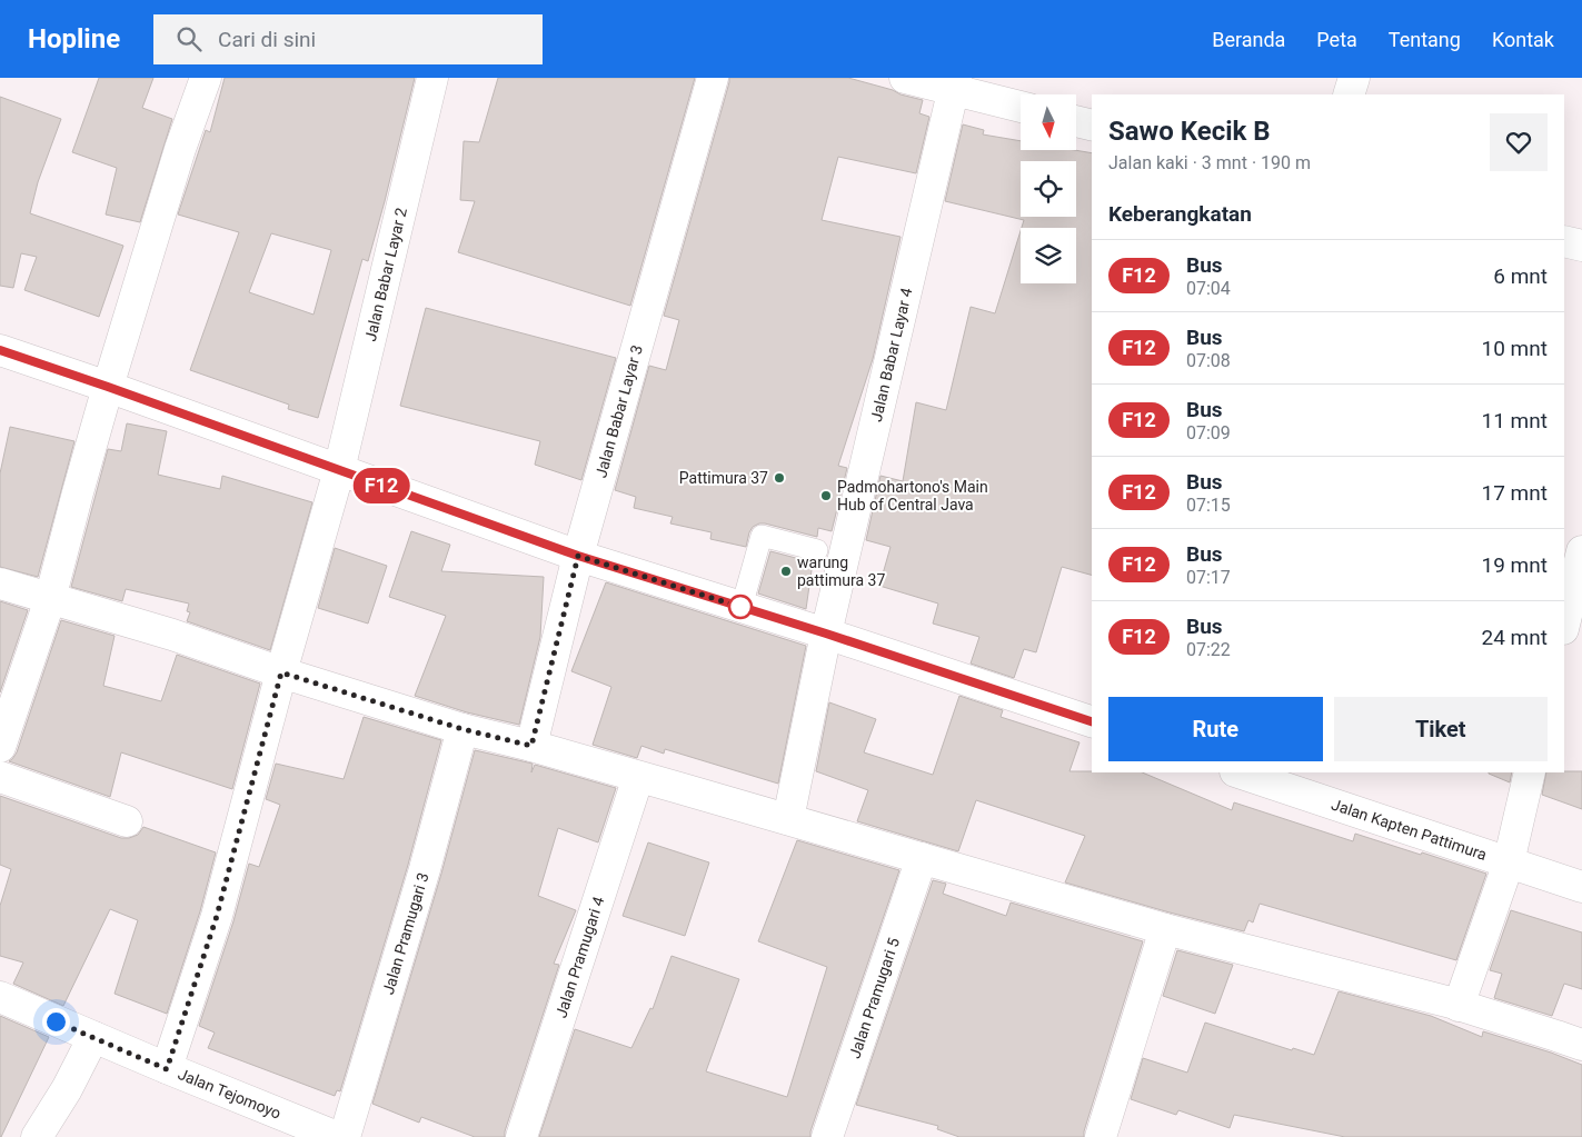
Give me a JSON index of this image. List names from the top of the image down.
{
  "streets": {
    "street": [
      "Jalan Babar Layar 2",
      "Jalan Babar Layar 4",
      "Jalan Babar Layar 3",
      "Jalan Kapten Pattimura",
      "Jalan Pramugari 3",
      "Jalan Pramugari 4",
      "Jalan Pramugari 5",
      "Jalan Tejomoyo"
    ]
  },
  "crossings": [
    ["Jalan Babar Layar 2", "Jalan Tejomoyo"]
  ],
  "places": ["Pattimura 37", "Padmohartono's Main Hub of Central Java", "warung pattimura 37"],
  "lines": ["bus line F12"],
  "north": "bottom",
  "page": {
    "header": "Hopline",
    "search": "Cari di sini",
    "nav": [
      "Beranda",
      "Peta",
      "Tentang",
      "Kontak"
    ],
    "on_map": "F12",
    "heading": [
      ["Sawo Kecik B", "Jalan kaki · 3 mnt · 190 m"],
      "Keberangkatan"
    ],
    "list": [
      {
        "mark": "F12",
        "name": "Bus",
        "note": "07:04",
        "value": "6 mnt"
      },
      {
        "mark": "F12",
        "name": "Bus",
        "note": "07:08",
        "value": "10 mnt"
      },
      {
        "mark": "F12",
        "name": "Bus",
        "note": "07:09",
        "value": "11 mnt"
      },
      {
        "mark": "F12",
        "name": "Bus",
        "note": "07:15",
        "value": "17 mnt"
      },
      {
        "mark": "F12",
        "name": "Bus",
        "note": "07:17",
        "value": "19 mnt"
      },
      {
        "mark": "F12",
        "name": "Bus",
        "note": "07:22",
        "value": "24 mnt"
      }
    ],
    "buttons": ["Rute", "Tiket"]
  }
}
